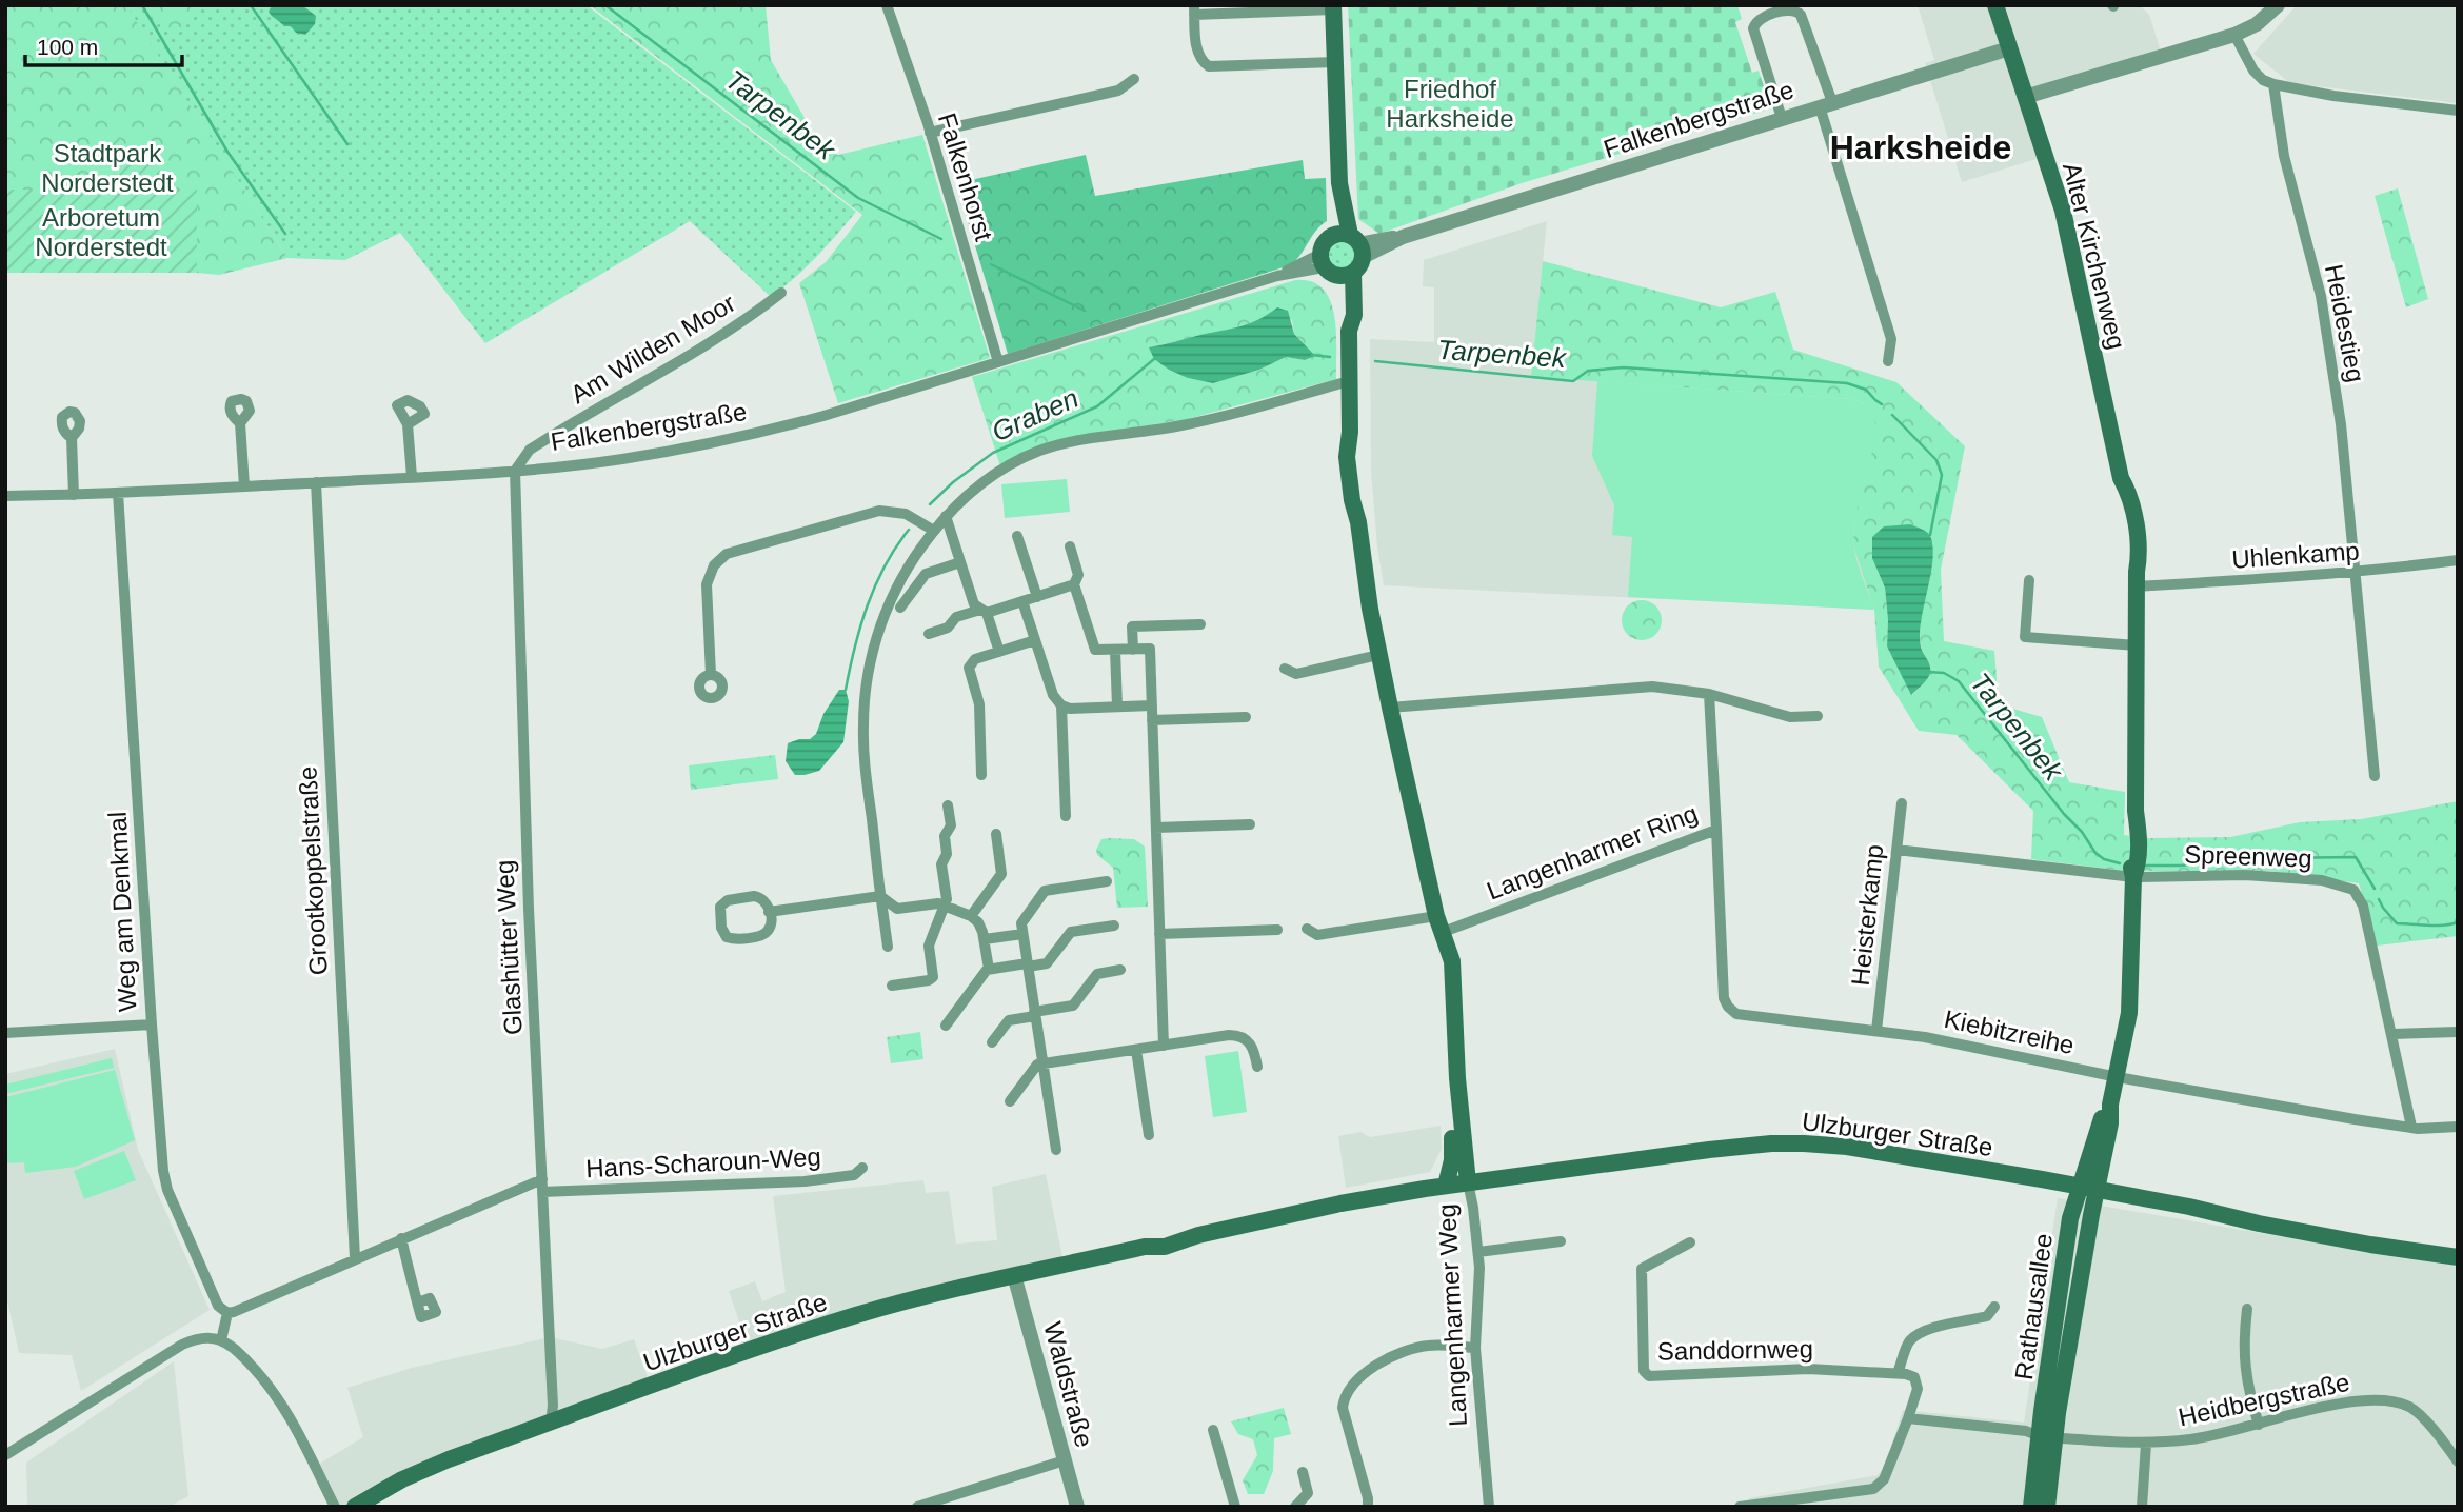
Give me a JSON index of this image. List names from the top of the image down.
{
  "streets": {
    "main road": [
      "Alter Kirchenweg",
      "Ulzburger Straße",
      "Rathausallee",
      "Langenharmer Weg"
    ],
    "street": [
      "Falkenbergstraße",
      "Falkenhorst",
      "Heidestieg",
      "Am Wilden Moor",
      "Uhlenkamp",
      "Langenharmer Ring",
      "Spreenweg",
      "Grootkoppelstraße",
      "Weg am Denkmal",
      "Heisterkamp",
      "Glashütter Weg",
      "Kiebitzreihe",
      "Hans-Scharoun-Weg",
      "Sanddornweg",
      "Waldstraße",
      "Heidbergstraße"
    ]
  },
  "crossings": [
    ["Falkenbergstraße", "Falkenhorst"],
    ["Falkenbergstraße", "Alter Kirchenweg"],
    ["Falkenbergstraße", "Am Wilden Moor"],
    ["Falkenbergstraße", "Grootkoppelstraße"],
    ["Falkenbergstraße", "Weg am Denkmal"],
    ["Falkenbergstraße", "Glashütter Weg"],
    ["Falkenbergstraße", "Langenharmer Weg"],
    ["Alter Kirchenweg", "Uhlenkamp"],
    ["Alter Kirchenweg", "Spreenweg"],
    ["Alter Kirchenweg", "Kiebitzreihe"],
    ["Alter Kirchenweg", "Ulzburger Straße"],
    ["Alter Kirchenweg", "Rathausallee"],
    ["Heidestieg", "Uhlenkamp"],
    ["Am Wilden Moor", "Glashütter Weg"],
    ["Langenharmer Ring", "Kiebitzreihe"],
    ["Langenharmer Ring", "Langenharmer Weg"],
    ["Spreenweg", "Heisterkamp"],
    ["Spreenweg", "Kiebitzreihe"],
    ["Heisterkamp", "Kiebitzreihe"],
    ["Glashütter Weg", "Ulzburger Straße"],
    ["Glashütter Weg", "Hans-Scharoun-Weg"],
    ["Ulzburger Straße", "Rathausallee"],
    ["Ulzburger Straße", "Langenharmer Weg"],
    ["Ulzburger Straße", "Waldstraße"],
    ["Rathausallee", "Heidbergstraße"]
  ],
  "districts": ["Harksheide"],
  "water": ["Tarpenbek", "Graben"],
  "parks": ["Friedhof Harksheide", "Stadtpark Norderstedt", "Arboretum Norderstedt"],
  "scale_bar": "100 m"
}
